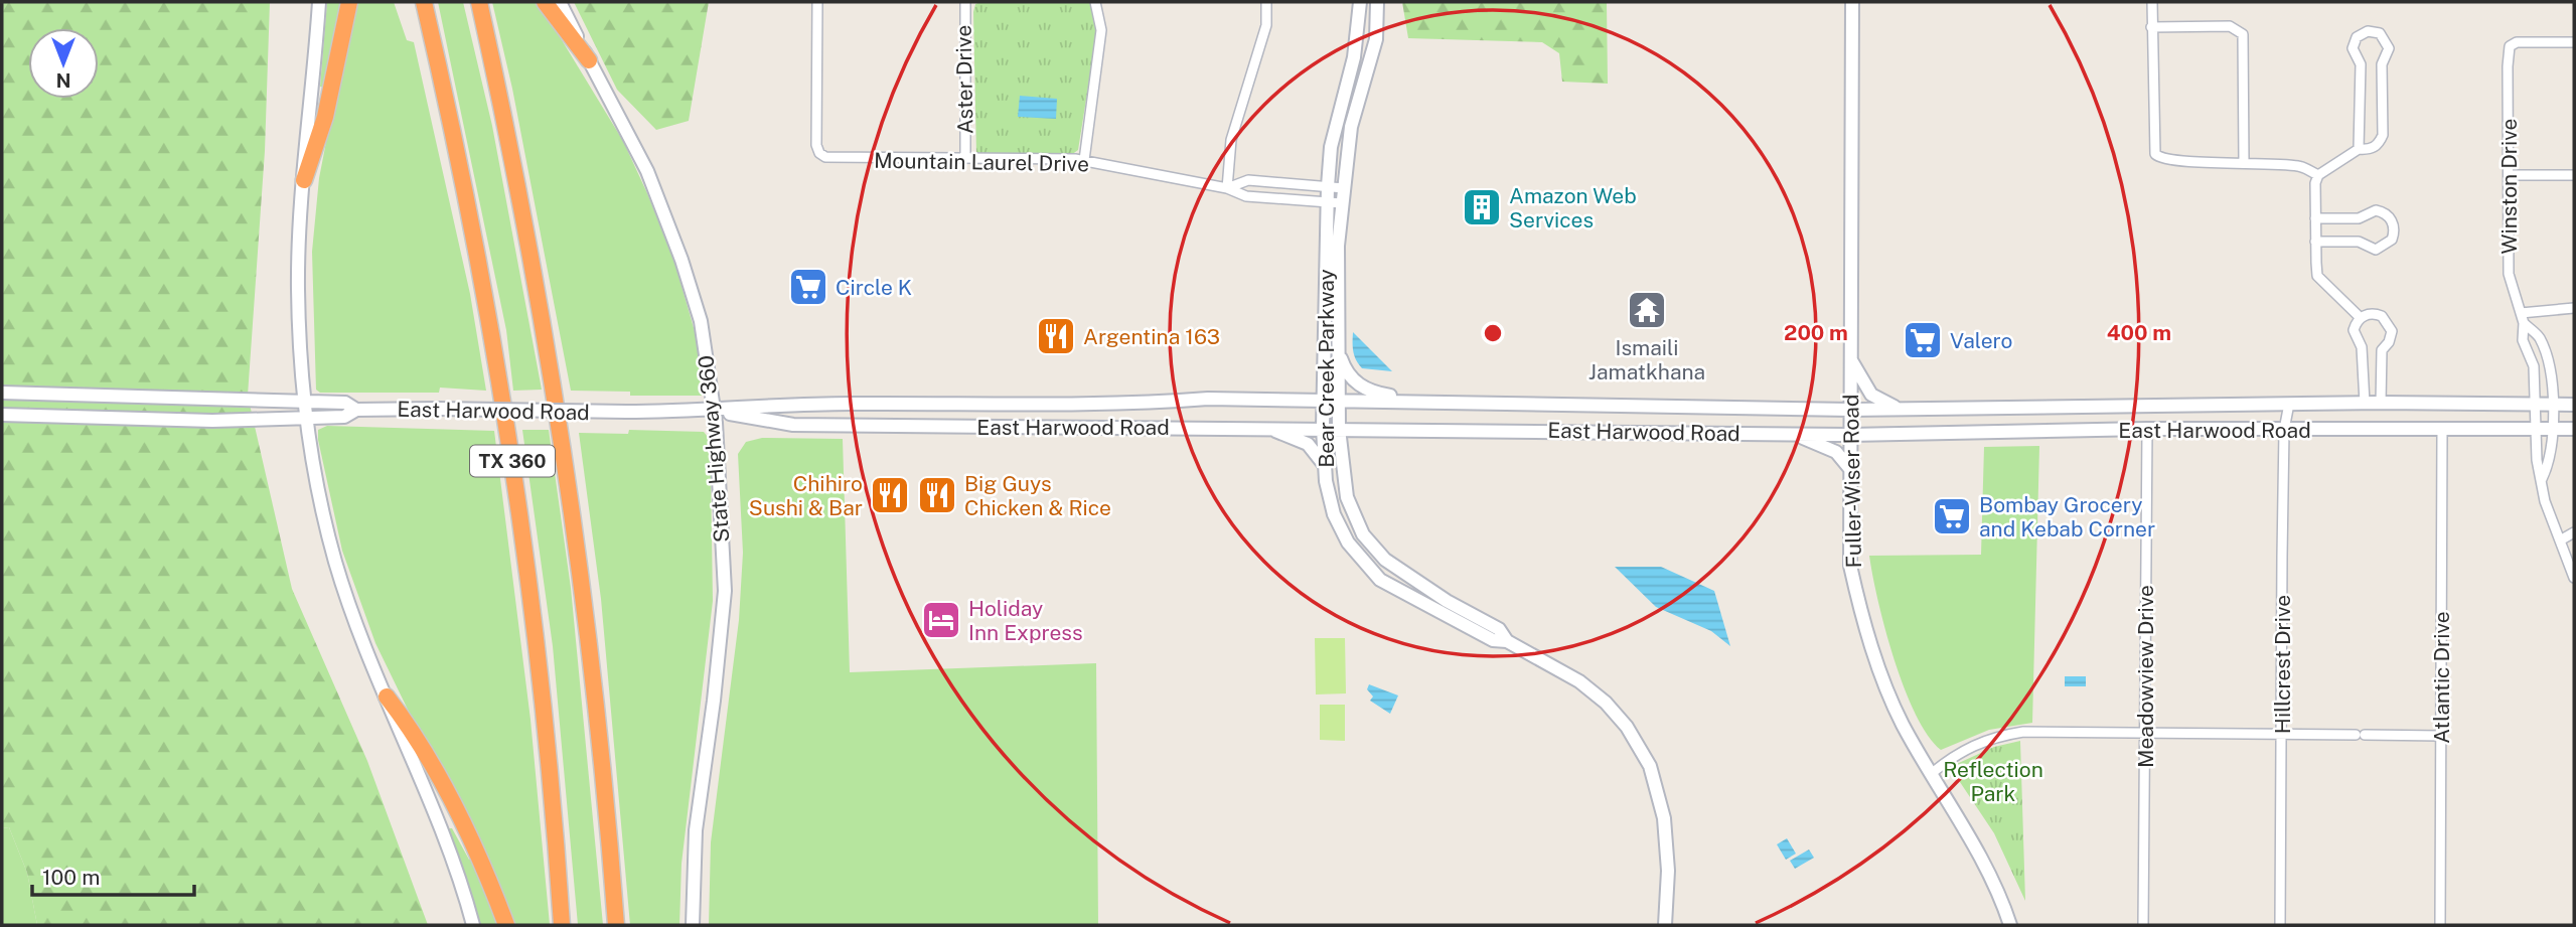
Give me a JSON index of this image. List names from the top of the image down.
{
  "streets": {
    "highway": ["TX 360"],
    "main road": [
      "Bear Creek Parkway",
      "East Harwood Road",
      "State Highway 360",
      "Fuller-Wiser Road"
    ],
    "street": [
      "Aster Drive",
      "Mountain Laurel Drive",
      "Winston Drive",
      "Hillcrest Drive",
      "Meadowview Drive",
      "Atlantic Drive"
    ]
  },
  "crossings": [
    ["Aster Drive", "Mountain Laurel Drive"],
    ["Mountain Laurel Drive", "Bear Creek Parkway"],
    ["Winston Drive", "East Harwood Road"],
    ["Bear Creek Parkway", "East Harwood Road"],
    ["East Harwood Road", "State Highway 360"],
    ["East Harwood Road", "Fuller-Wiser Road"],
    ["East Harwood Road", "Hillcrest Drive"],
    ["East Harwood Road", "Meadowview Drive"],
    ["East Harwood Road", "Atlantic Drive"]
  ],
  "parks": ["Reflection Park"],
  "places": {
    "building": ["Amazon Web Services"],
    "supermarket": ["Circle K", "Valero", "Bombay Grocery and Kebab Corner"],
    "temple": ["Ismaili Jamatkhana"],
    "restaurant": ["Argentina 163", "Chihiro Sushi & Bar", "Big Guys Chicken & Rice"],
    "hotel": ["Holiday Inn Express"]
  },
  "scale_bar": "100 m",
  "north": "bottom",
  "rings": ["200 m", "400 m"]
}
